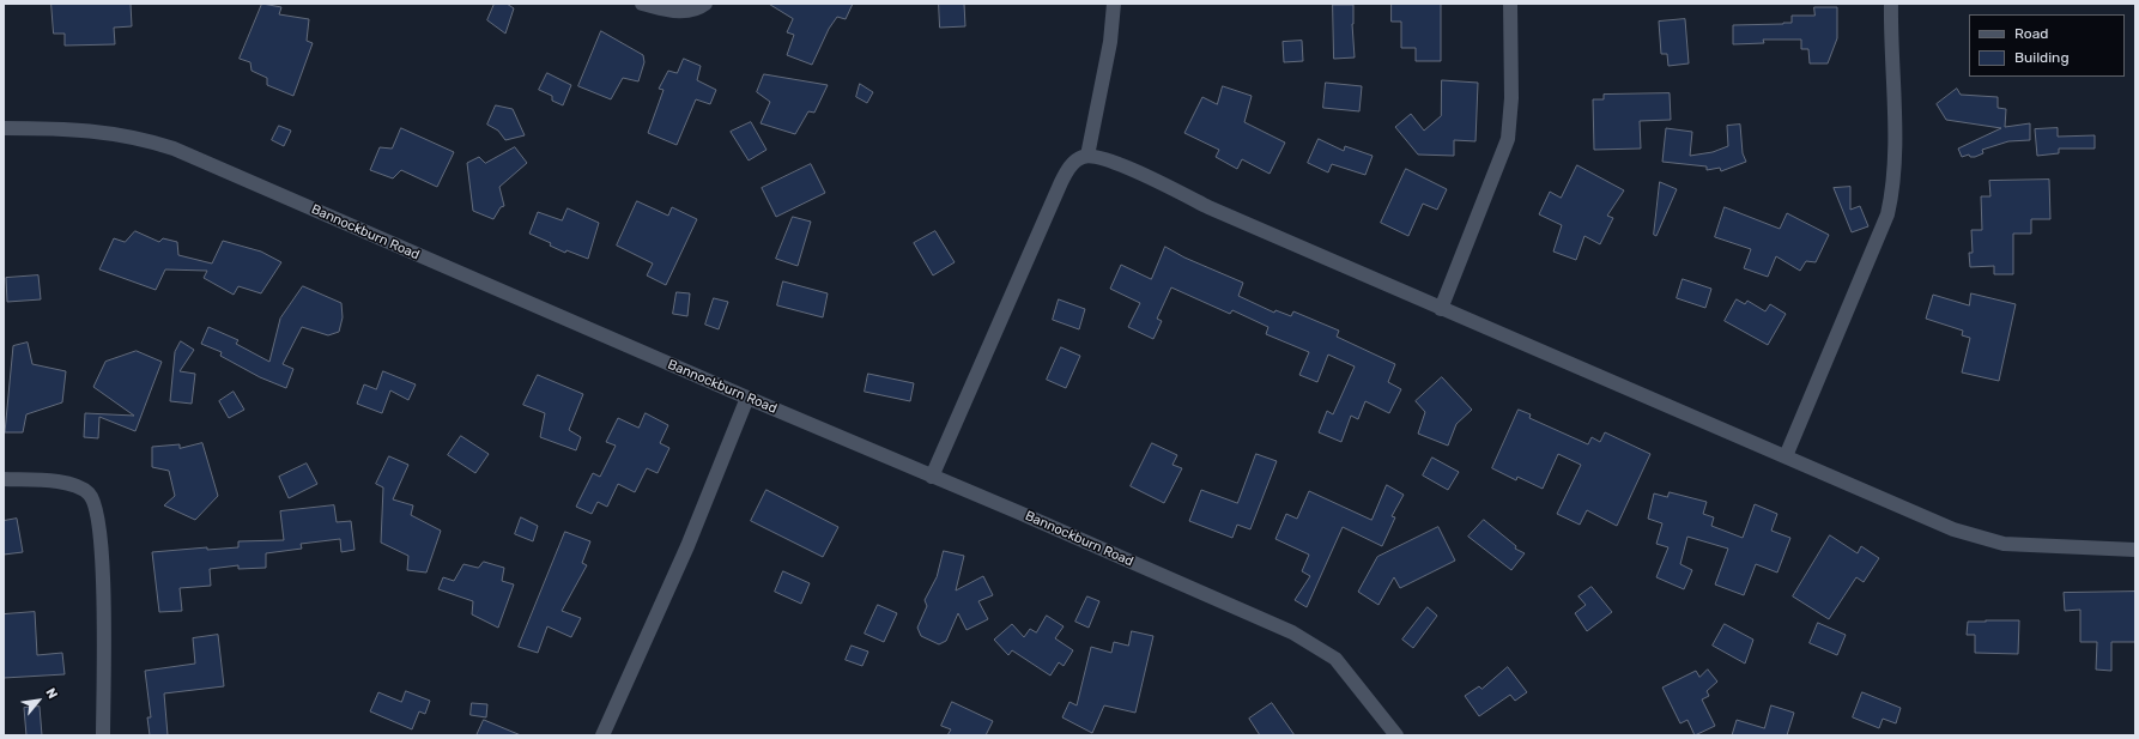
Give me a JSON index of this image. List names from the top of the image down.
{
  "streets": {
    "street": ["Bannockburn Road"]
  },
  "legend": ["Road", "Building"],
  "north": "top right"
}
